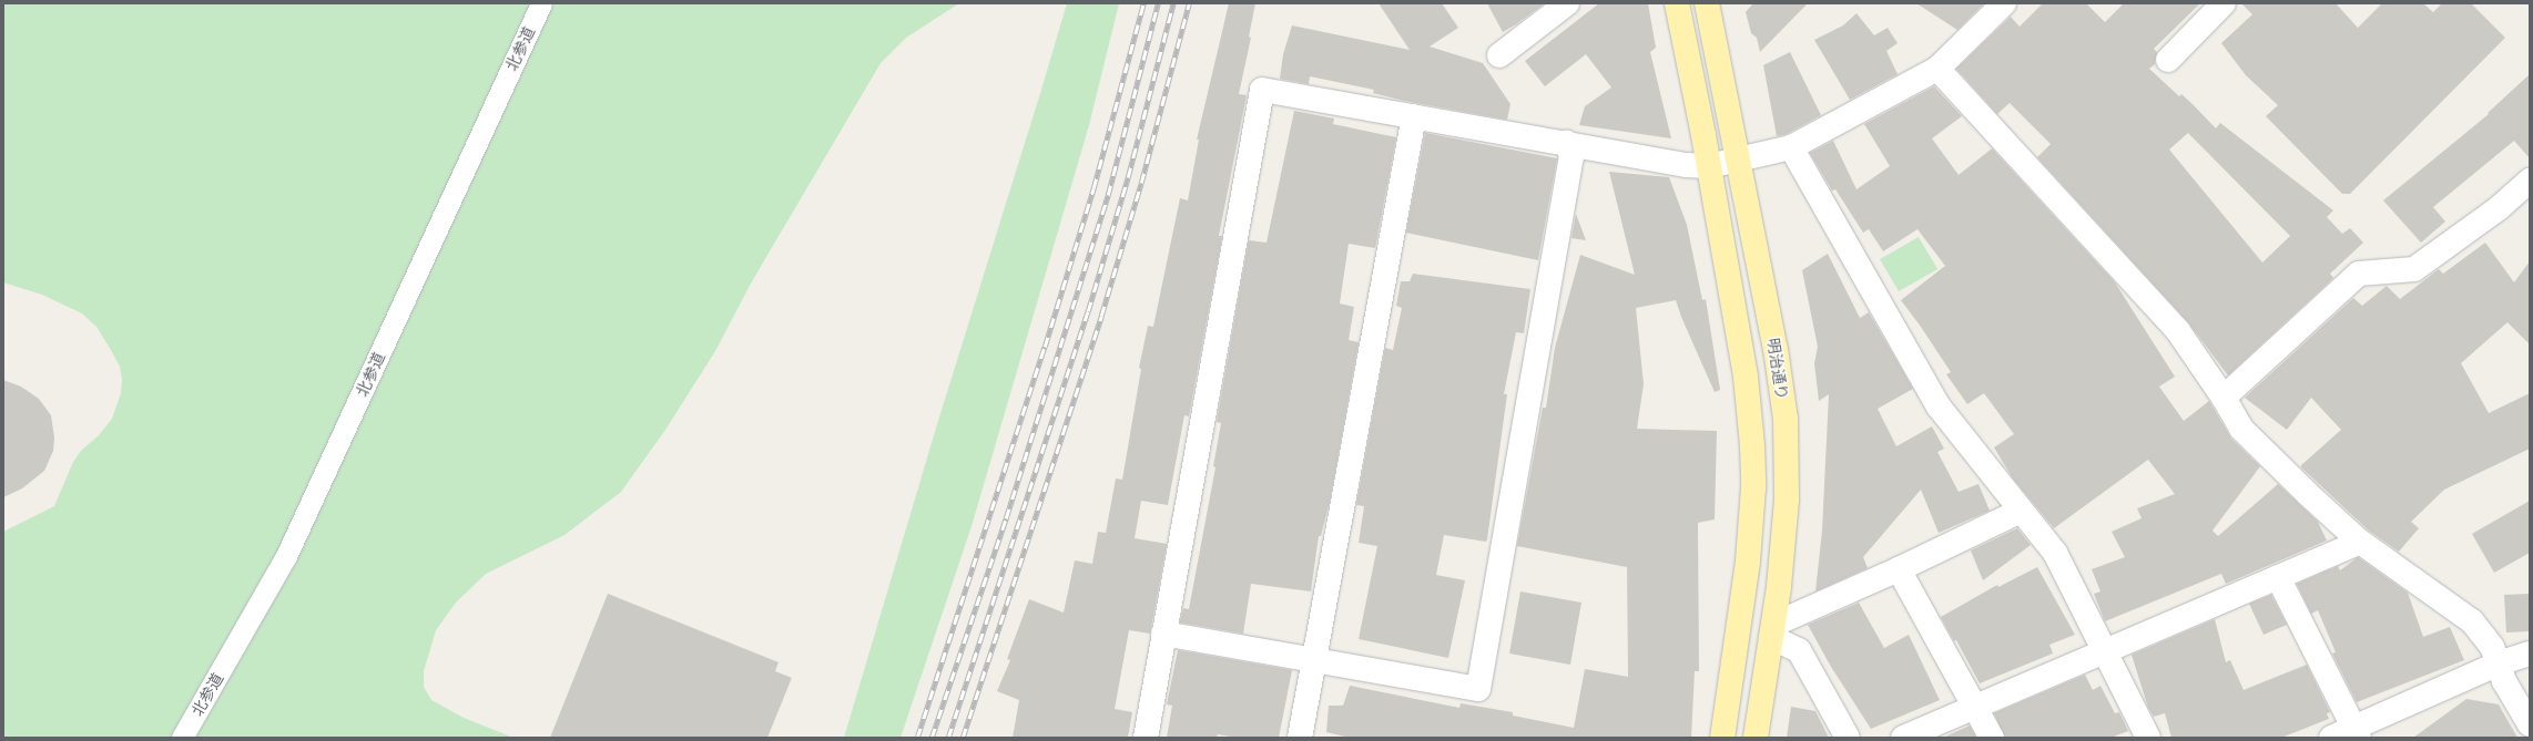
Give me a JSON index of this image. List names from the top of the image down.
{
  "streets": {
    "main road": ["明治通り"],
    "street": ["北参道"]
  }
}
